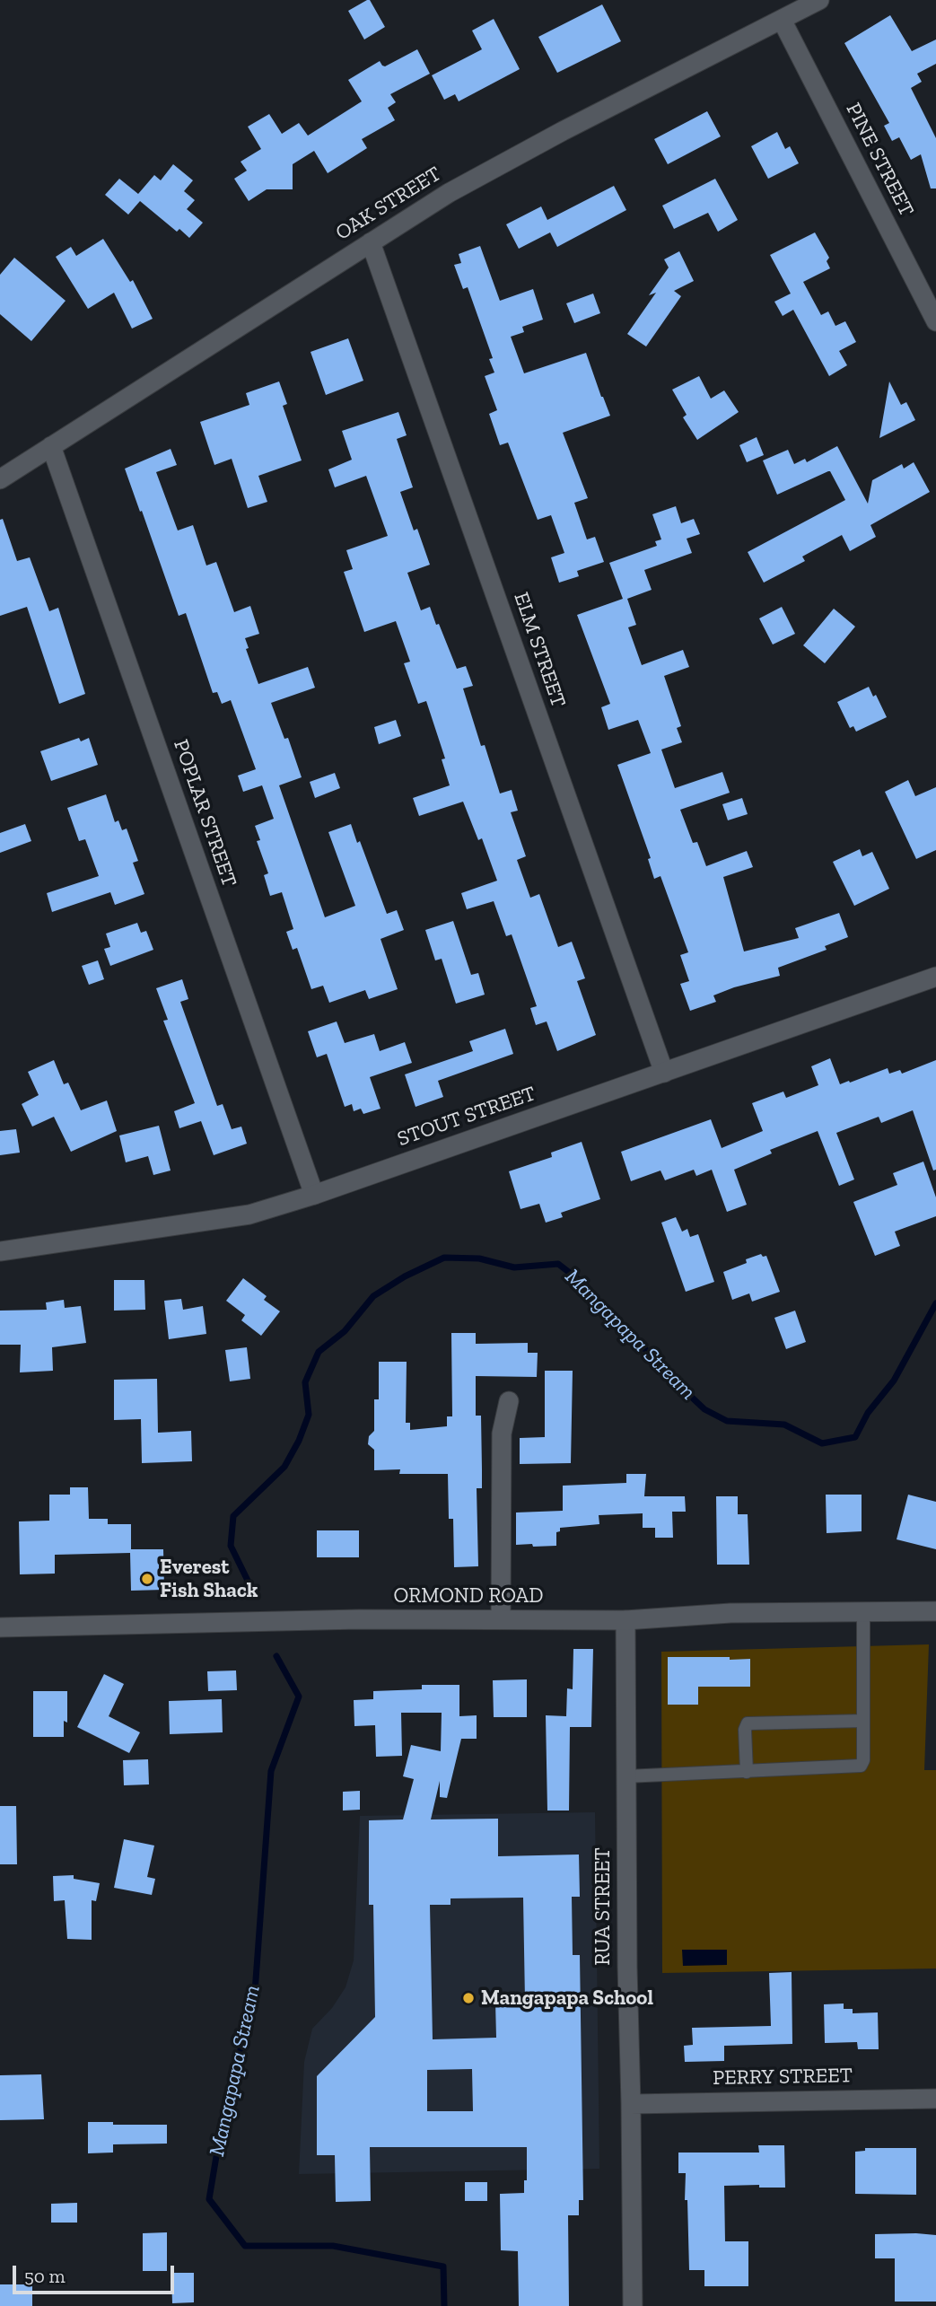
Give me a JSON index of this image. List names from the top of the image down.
{
  "streets": {
    "street": [
      "PINE STREET",
      "OAK STREET",
      "ELM STREET",
      "POPLAR STREET",
      "STOUT STREET",
      "ORMOND ROAD",
      "RUA STREET",
      "PERRY STREET"
    ]
  },
  "crossings": [
    ["PINE STREET", "OAK STREET"],
    ["OAK STREET", "ELM STREET"],
    ["OAK STREET", "POPLAR STREET"],
    ["ELM STREET", "STOUT STREET"],
    ["POPLAR STREET", "STOUT STREET"],
    ["ORMOND ROAD", "RUA STREET"],
    ["RUA STREET", "PERRY STREET"]
  ],
  "water": ["Mangapapa Stream"],
  "places": ["Everest Fish Shack", "Mangapapa School"],
  "scale_bar": "50 m"
}
